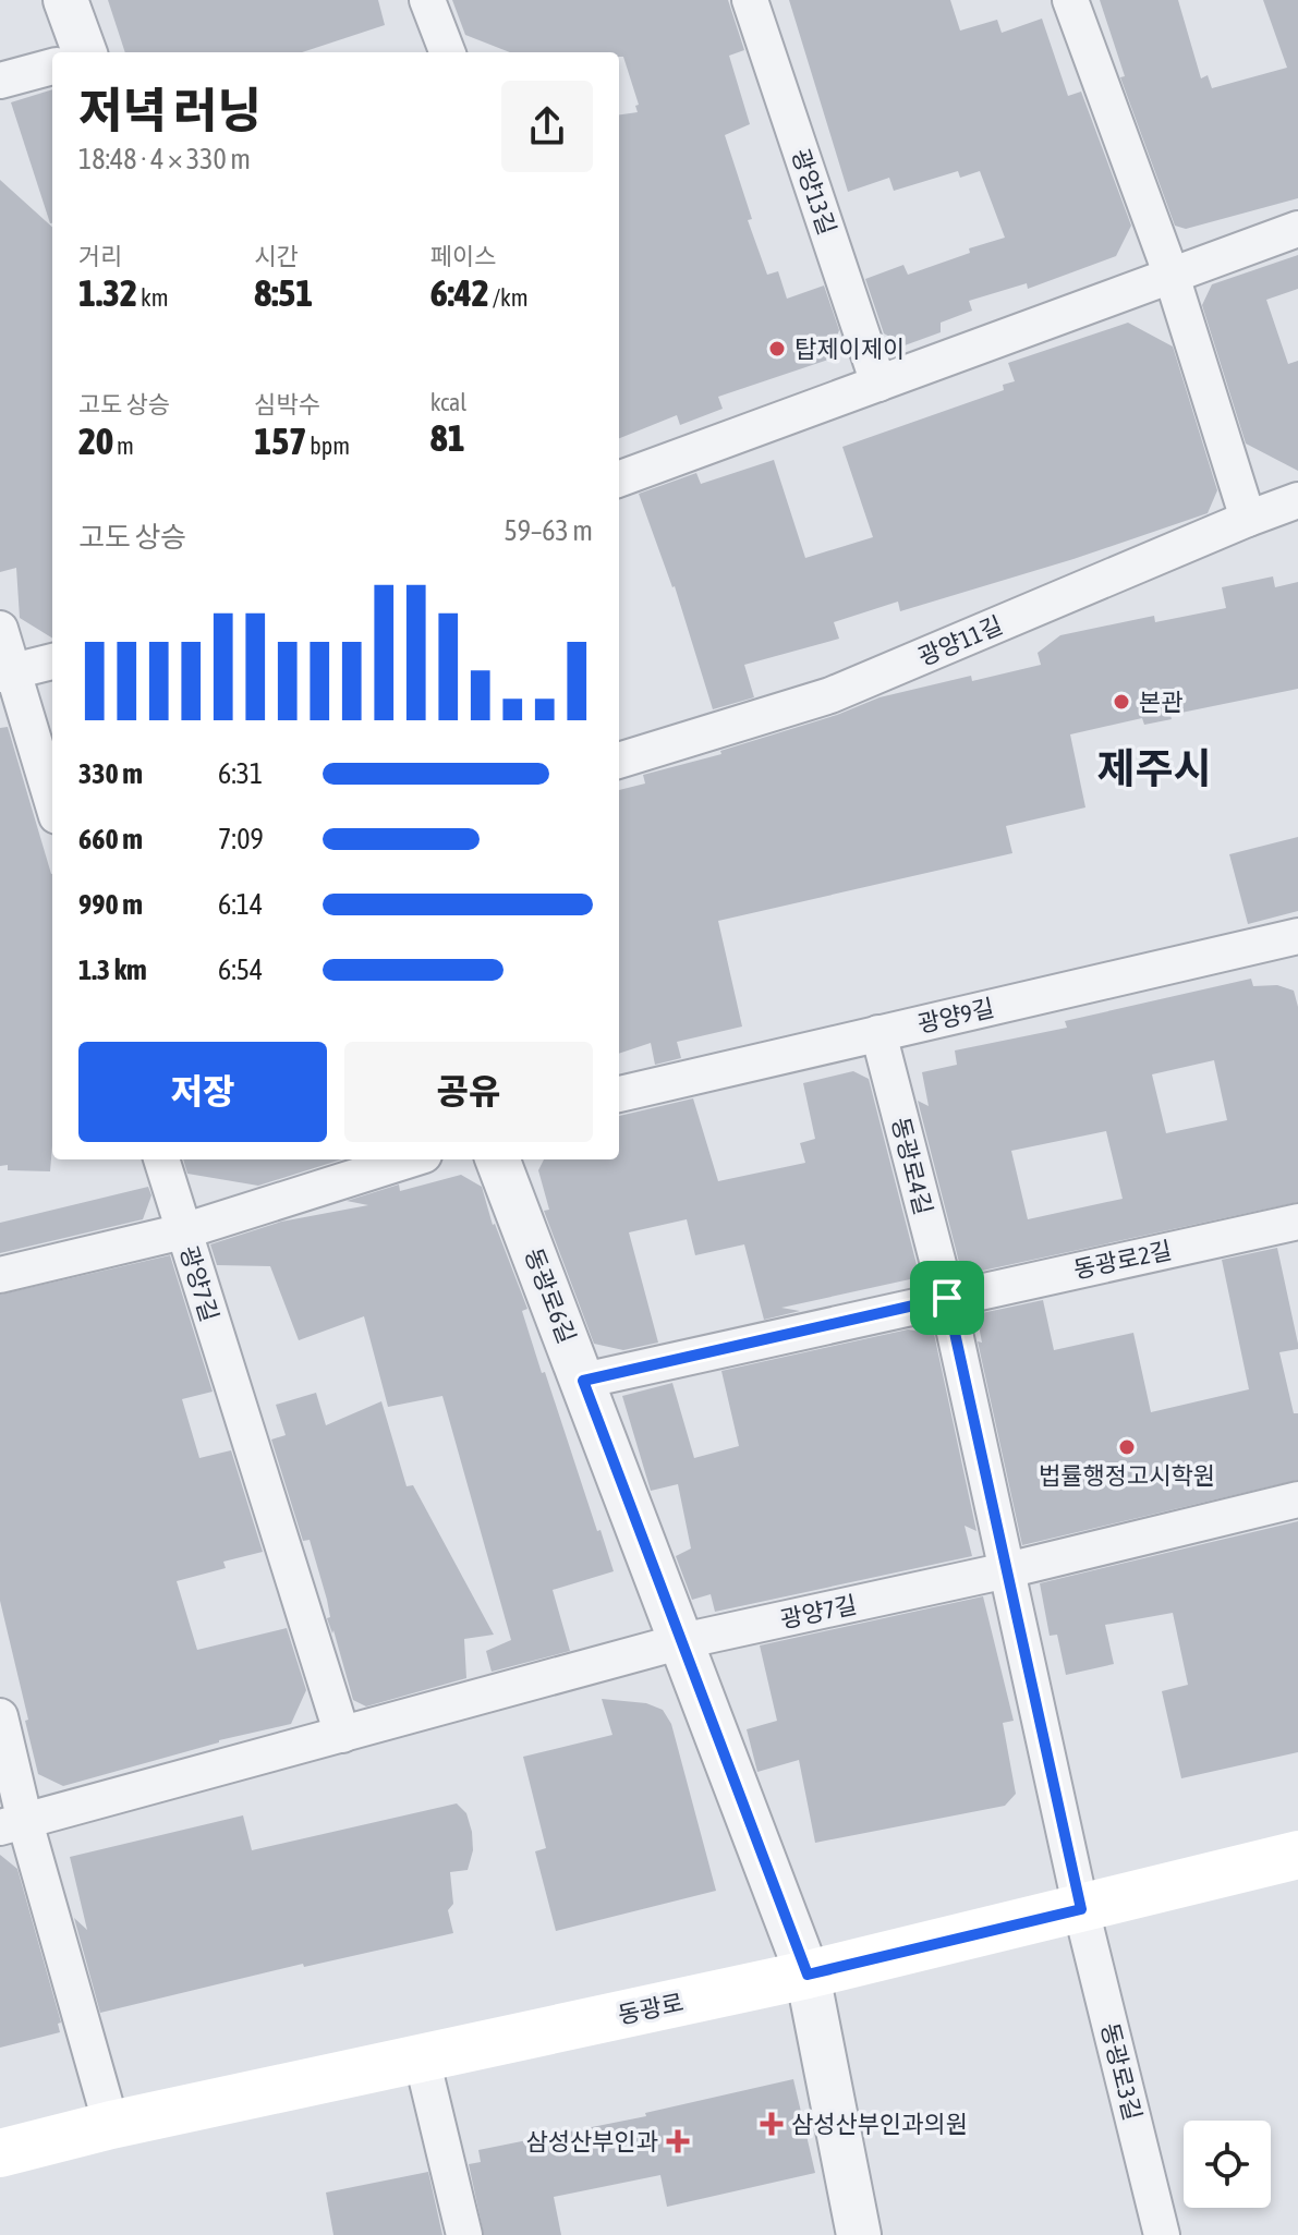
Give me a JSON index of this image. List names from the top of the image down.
{
  "streets": {
    "main road": ["동광로"],
    "street": [
      "광양13길",
      "광양11길",
      "광양9길",
      "동광로4길",
      "동광로2길",
      "광양7길",
      "동광로6길",
      "동광로3길"
    ]
  },
  "crossings": [
    ["광양9길", "동광로4길"],
    ["동광로4길", "동광로2길"],
    ["동광로4길", "광양7길"],
    ["동광로4길", "동광로"],
    ["동광로4길", "동광로3길"],
    ["광양7길", "동광로6길"],
    ["동광로6길", "동광로"],
    ["동광로", "동광로3길"]
  ],
  "districts": ["제주시"],
  "places": {
    "other": ["탑제이제이", "본관", "법률행정고시학원"],
    "health": ["삼성산부인과의원", "삼성산부인과"]
  },
  "page": {
    "heading": ["저녁 러닝", "18:48 · 4 × 330 m"],
    "stats": [
      ["거리", "1.32 km"],
      ["시간", "8:51"],
      ["페이스", "6:42 /km"],
      ["고도 상승", "20 m"],
      ["심박수", "157 bpm"],
      ["kcal", "81"]
    ],
    "chart": ["고도 상승", "59–63 m"],
    "list": [
      {
        "name": "330 m",
        "note": "6:31"
      },
      {
        "name": "660 m",
        "note": "7:09"
      },
      {
        "name": "990 m",
        "note": "6:14"
      },
      {
        "name": "1.3 km",
        "note": "6:54"
      }
    ],
    "buttons": ["저장", "공유"]
  }
}
